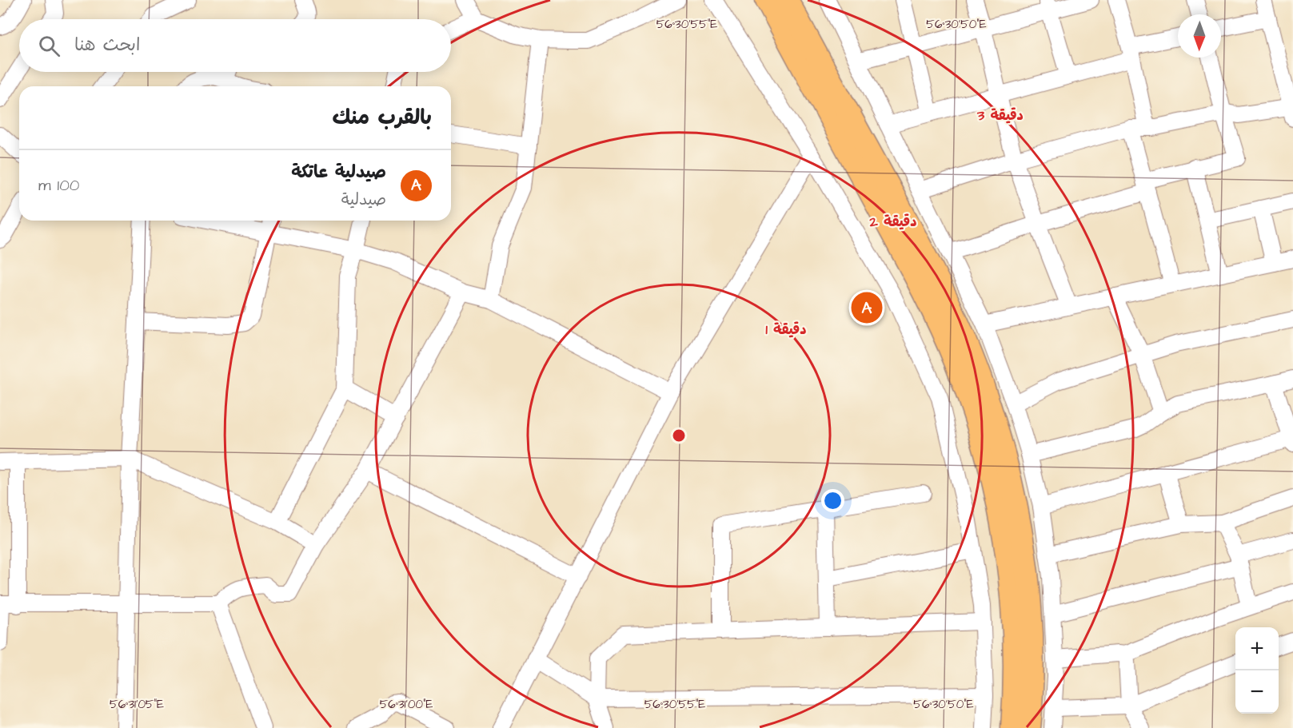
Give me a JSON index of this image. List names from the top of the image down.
{
  "north": "bottom",
  "page": {
    "search": "ابحث هنا",
    "heading": "بالقرب منك",
    "list": [
      {
        "mark": "A",
        "name": "صيدلية عاتكة",
        "note": "صيدلية",
        "value": "100 m"
      }
    ],
    "pins": "A",
    "map_buttons": ["+", "−"]
  },
  "coordinates": [
    "56°30'55\"E",
    "56°30'50\"E",
    "56°31'05\"E",
    "56°31'00\"E"
  ],
  "rings": ["3 دقيقة", "2 دقيقة", "1 دقيقة"]
}
